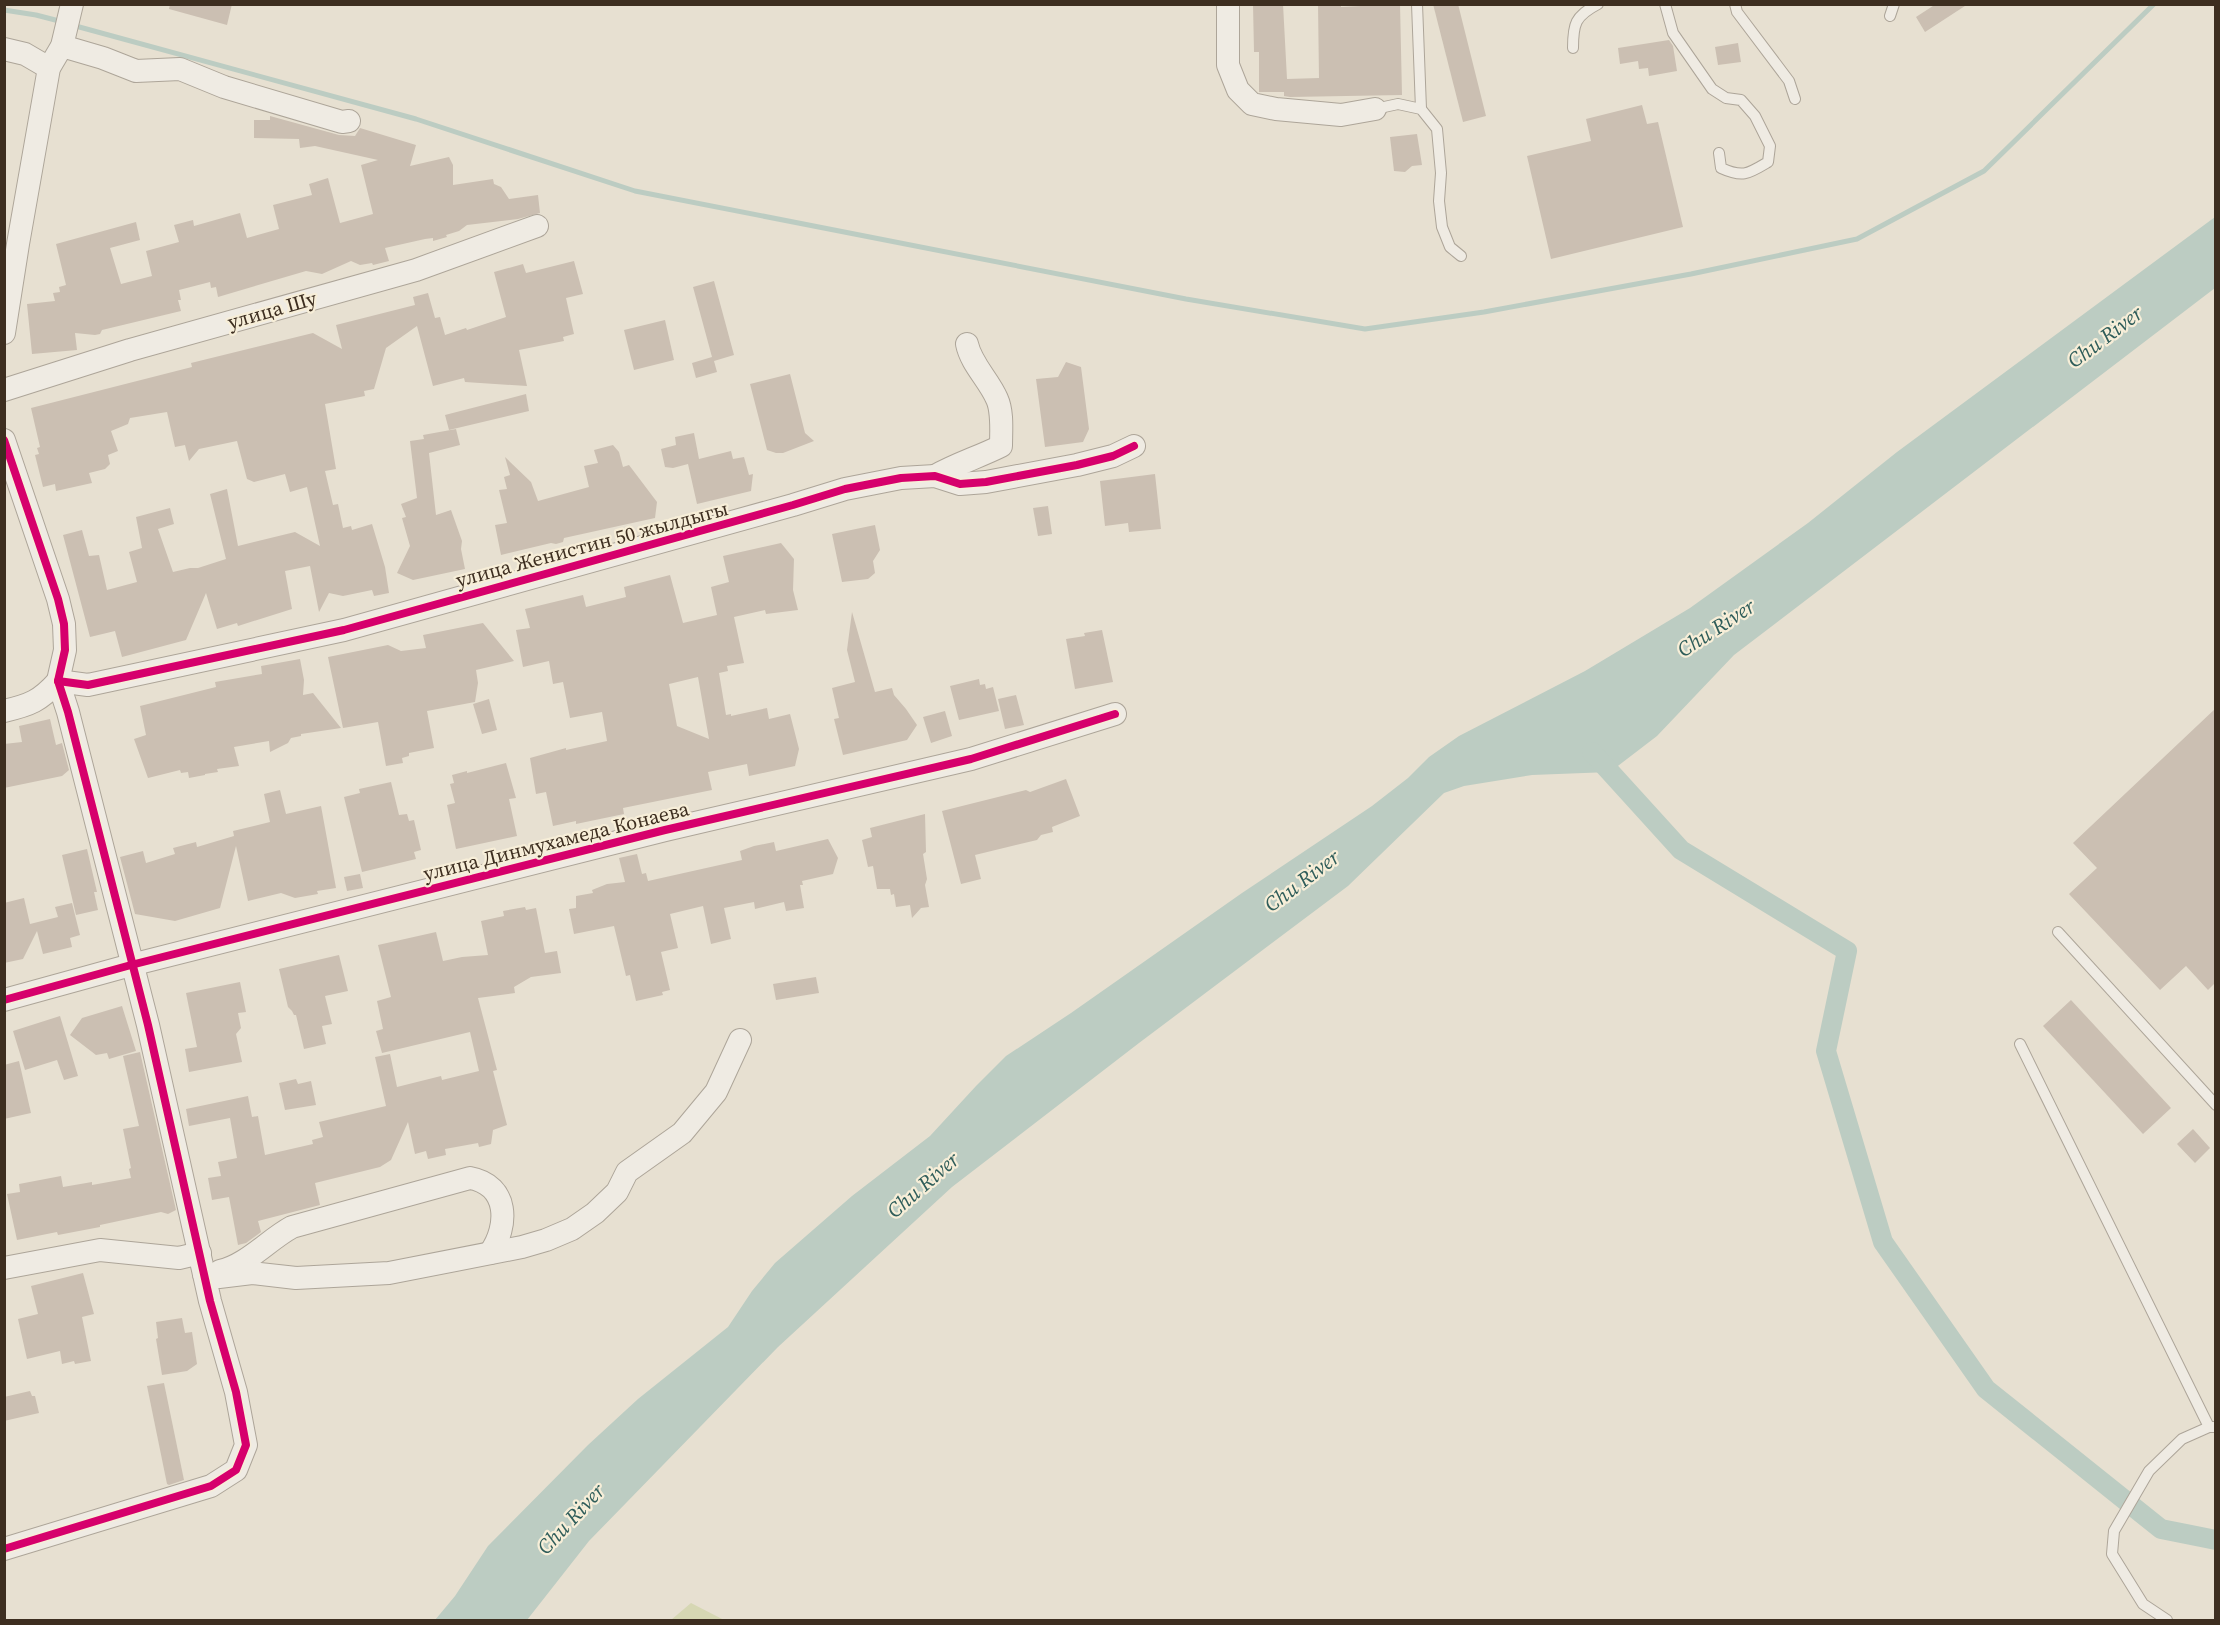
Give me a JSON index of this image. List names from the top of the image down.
{
  "streets": {
    "street": ["улица Шу", "улица Женистин 50 жылдыгы", "улица Динмухамеда Конаева"]
  },
  "water": ["Chu River"]
}
